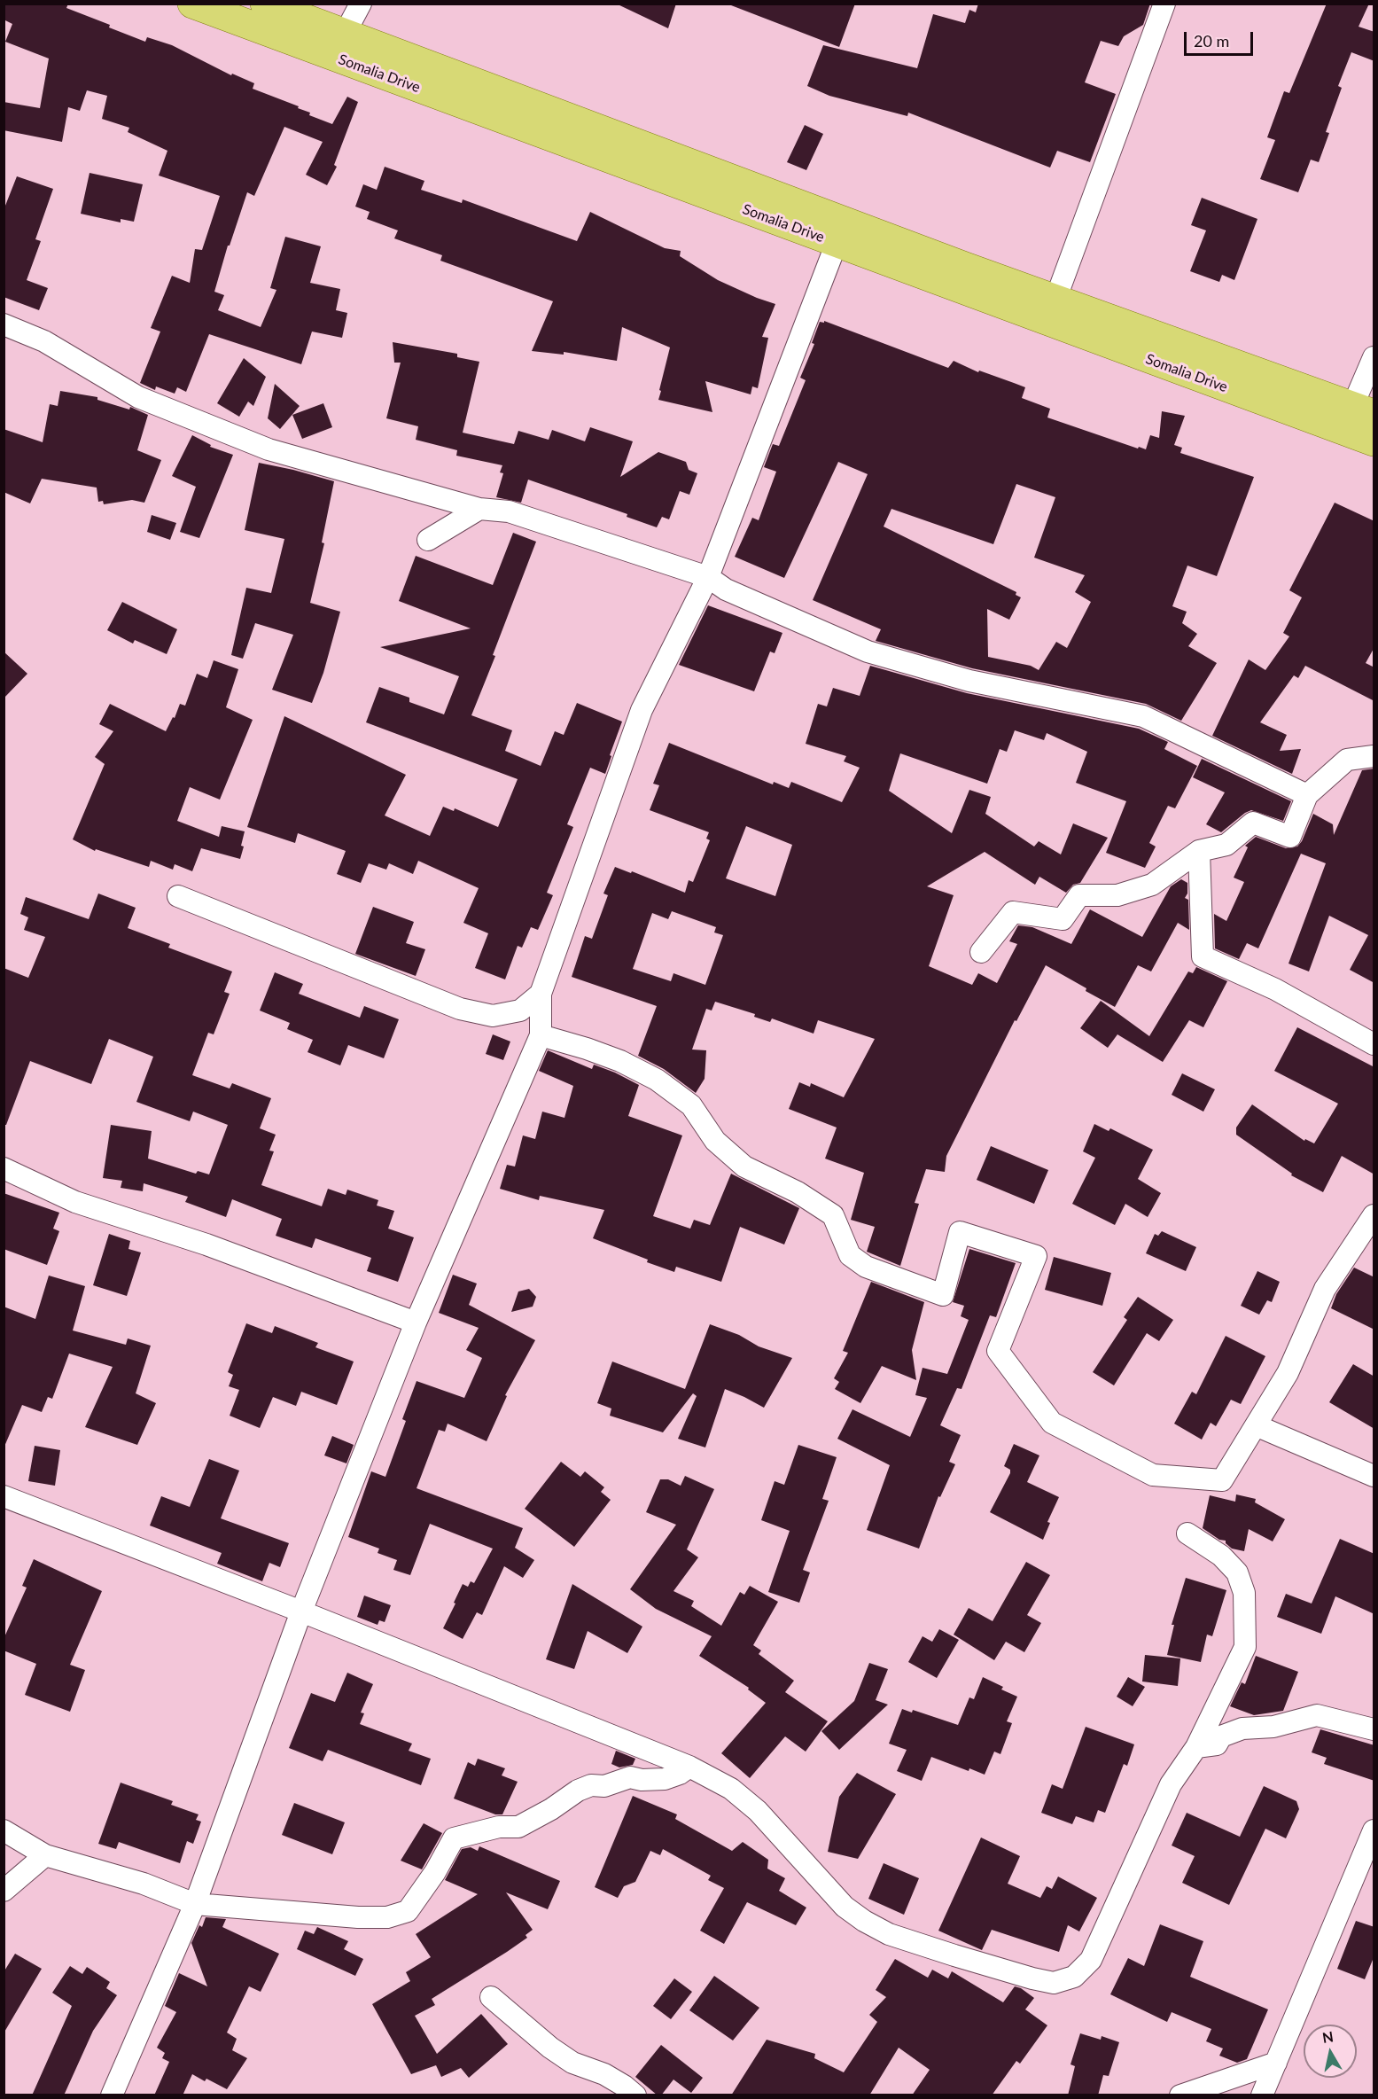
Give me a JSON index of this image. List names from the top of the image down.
{
  "streets": {
    "main road": ["Somalia Drive"]
  },
  "scale_bar": "20 m",
  "north": "top"
}
